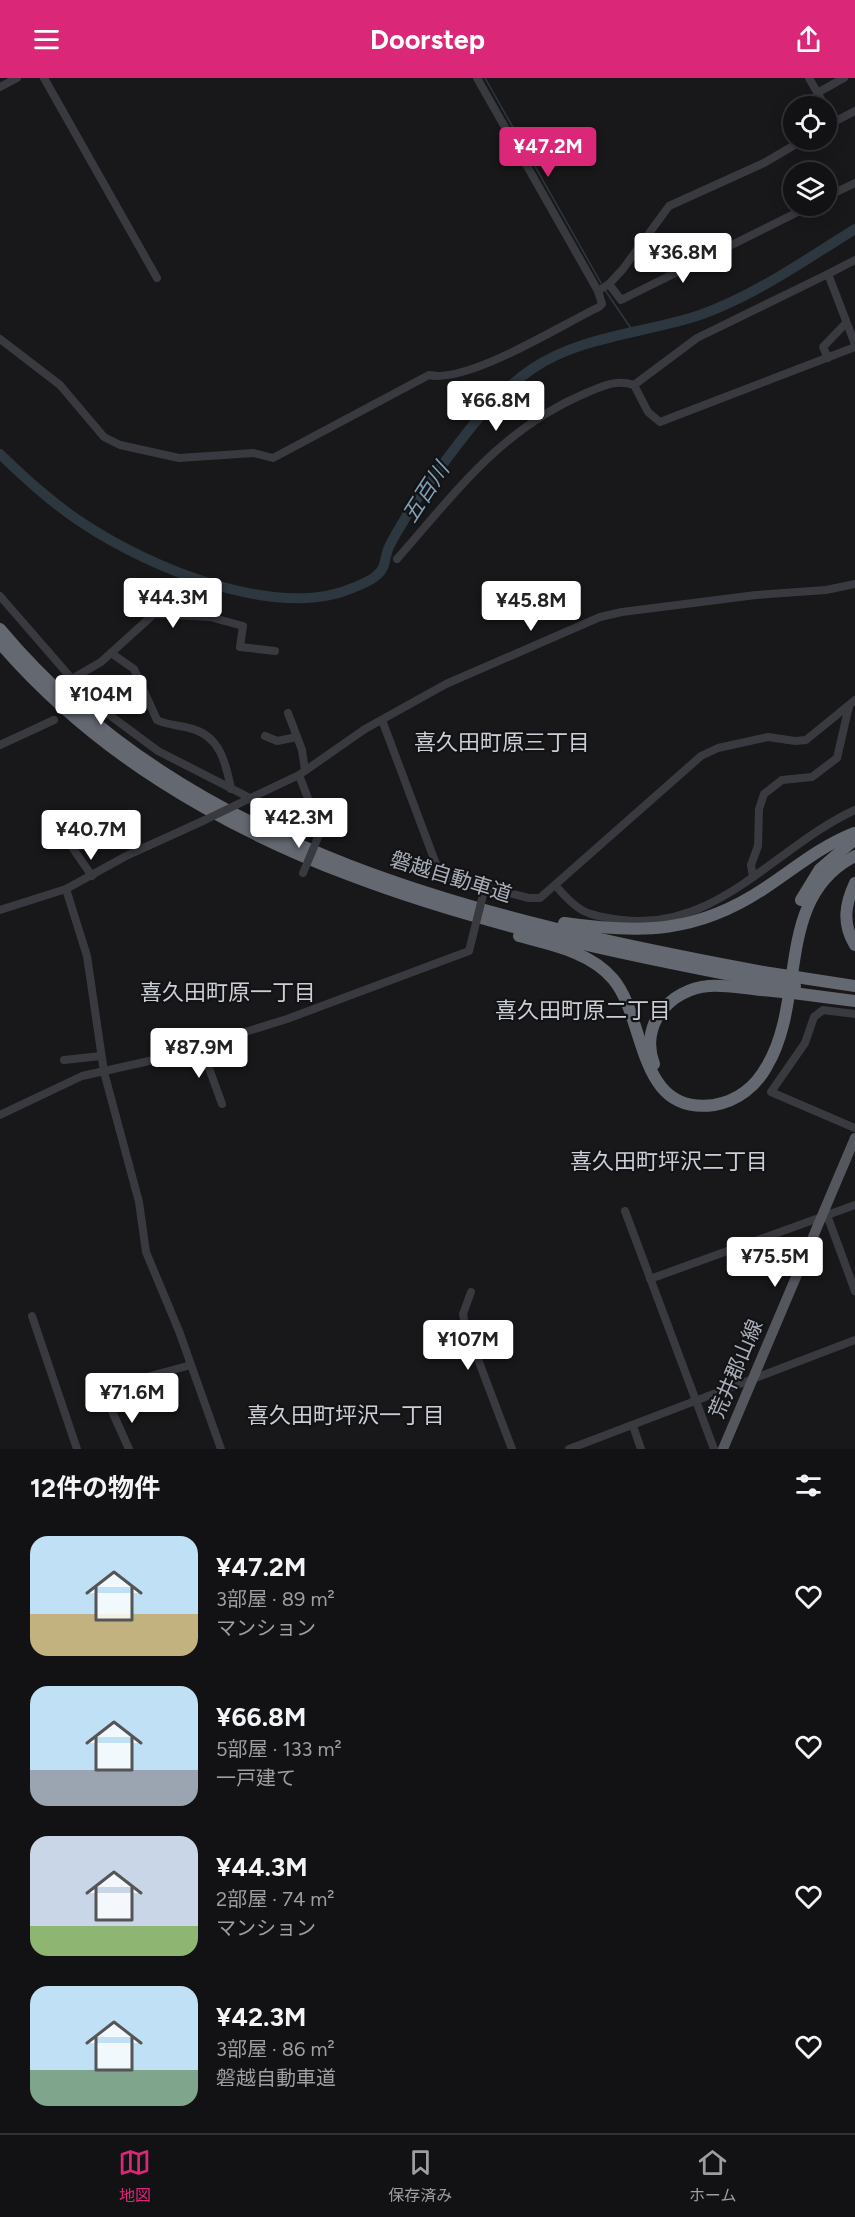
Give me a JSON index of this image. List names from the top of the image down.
{
  "streets": {
    "highway": ["磐越自動車道"],
    "main road": ["荒井郡山線"]
  },
  "districts": [
    "喜久田町原三丁目",
    "喜久田町原一丁目",
    "喜久田町原二丁目",
    "喜久田町坪沢二丁目",
    "喜久田町坪沢一丁目"
  ],
  "water": ["五百川"],
  "page": {
    "header": "Doorstep",
    "price": [
      "¥47.2M",
      "¥36.8M",
      "¥66.8M",
      "¥44.3M",
      "¥45.8M",
      "¥104M",
      "¥42.3M",
      "¥40.7M",
      "¥87.9M",
      "¥75.5M",
      "¥107M",
      "¥71.6M"
    ],
    "heading": "12件の物件",
    "list": [
      {
        "name": "¥47.2M",
        "note": "3部屋 · 89 m² · マンション"
      },
      {
        "name": "¥66.8M",
        "note": "5部屋 · 133 m² · 一戸建て"
      },
      {
        "name": "¥44.3M",
        "note": "2部屋 · 74 m² · マンション"
      },
      {
        "name": "¥42.3M",
        "note": "3部屋 · 86 m² · 磐越自動車道"
      }
    ],
    "tabs": ["地図", "保存済み", "ホーム"]
  }
}
